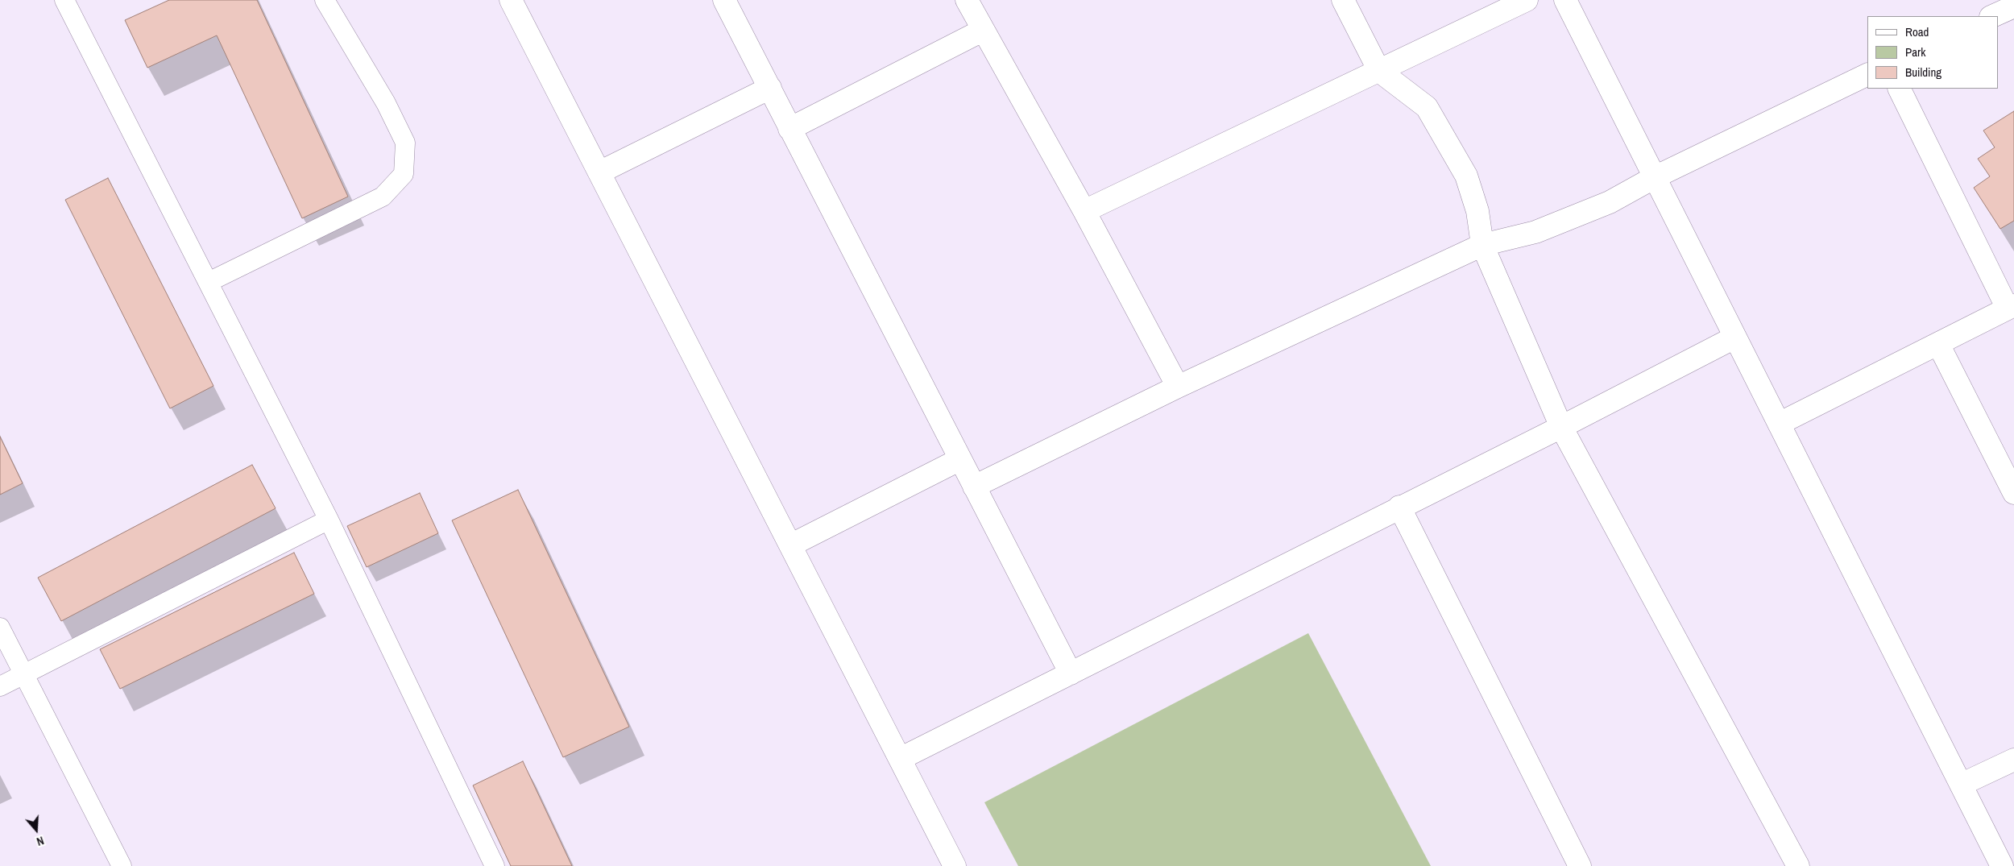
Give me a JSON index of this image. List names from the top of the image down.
{
  "legend": ["Road", "Park", "Building"],
  "north": "bottom"
}
